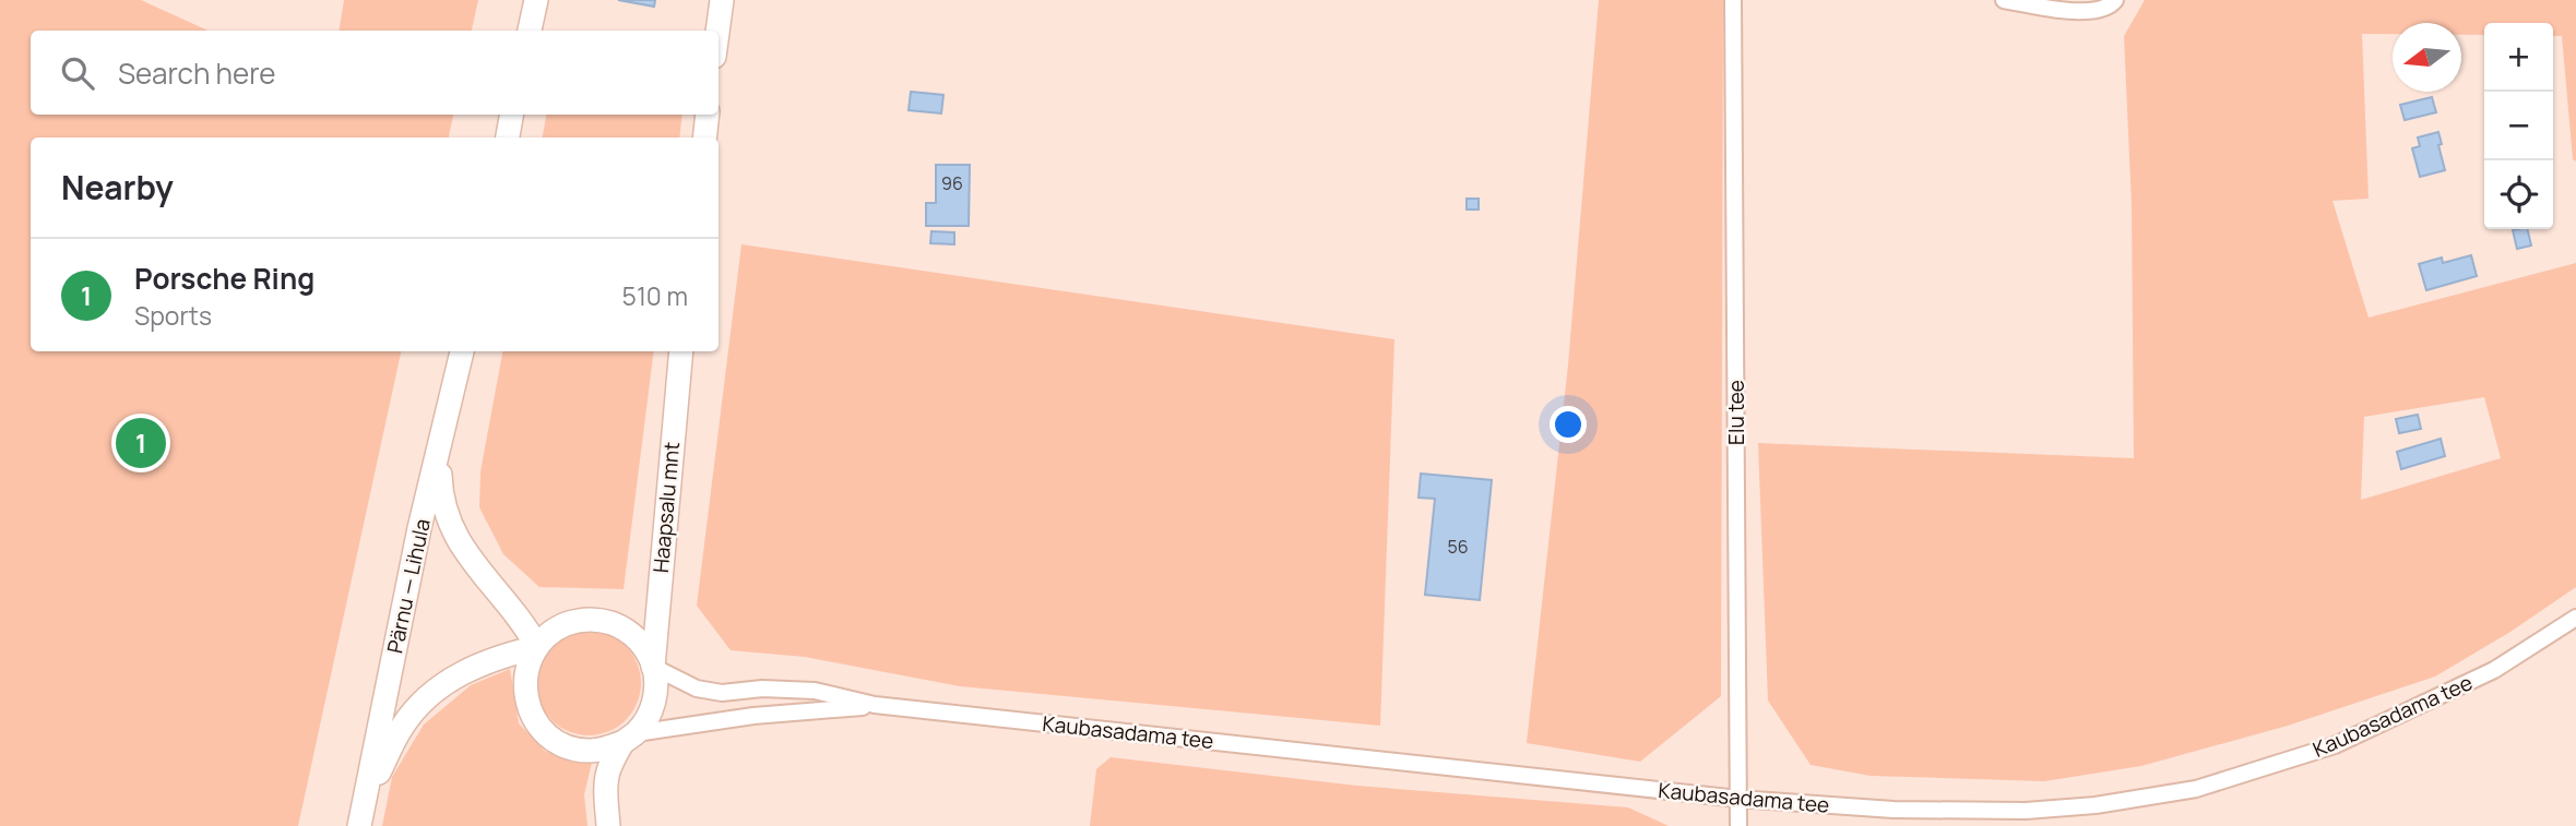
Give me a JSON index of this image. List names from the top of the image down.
{
  "streets": {
    "main road": ["Haapsalu mnt", "Pärnu — Lihula"],
    "street": ["Elu tee", "Kaubasadama tee"]
  },
  "crossings": [
    ["Elu tee", "Kaubasadama tee"],
    ["Haapsalu mnt", "Kaubasadama tee"]
  ],
  "house_numbers": ["96", "56"],
  "north": "left",
  "page": {
    "map_buttons": ["+", "−"],
    "search": "Search here",
    "heading": "Nearby",
    "list": [
      {
        "mark": "1",
        "name": "Porsche Ring",
        "note": "Sports",
        "value": "510 m"
      }
    ],
    "pins": "1"
  }
}
